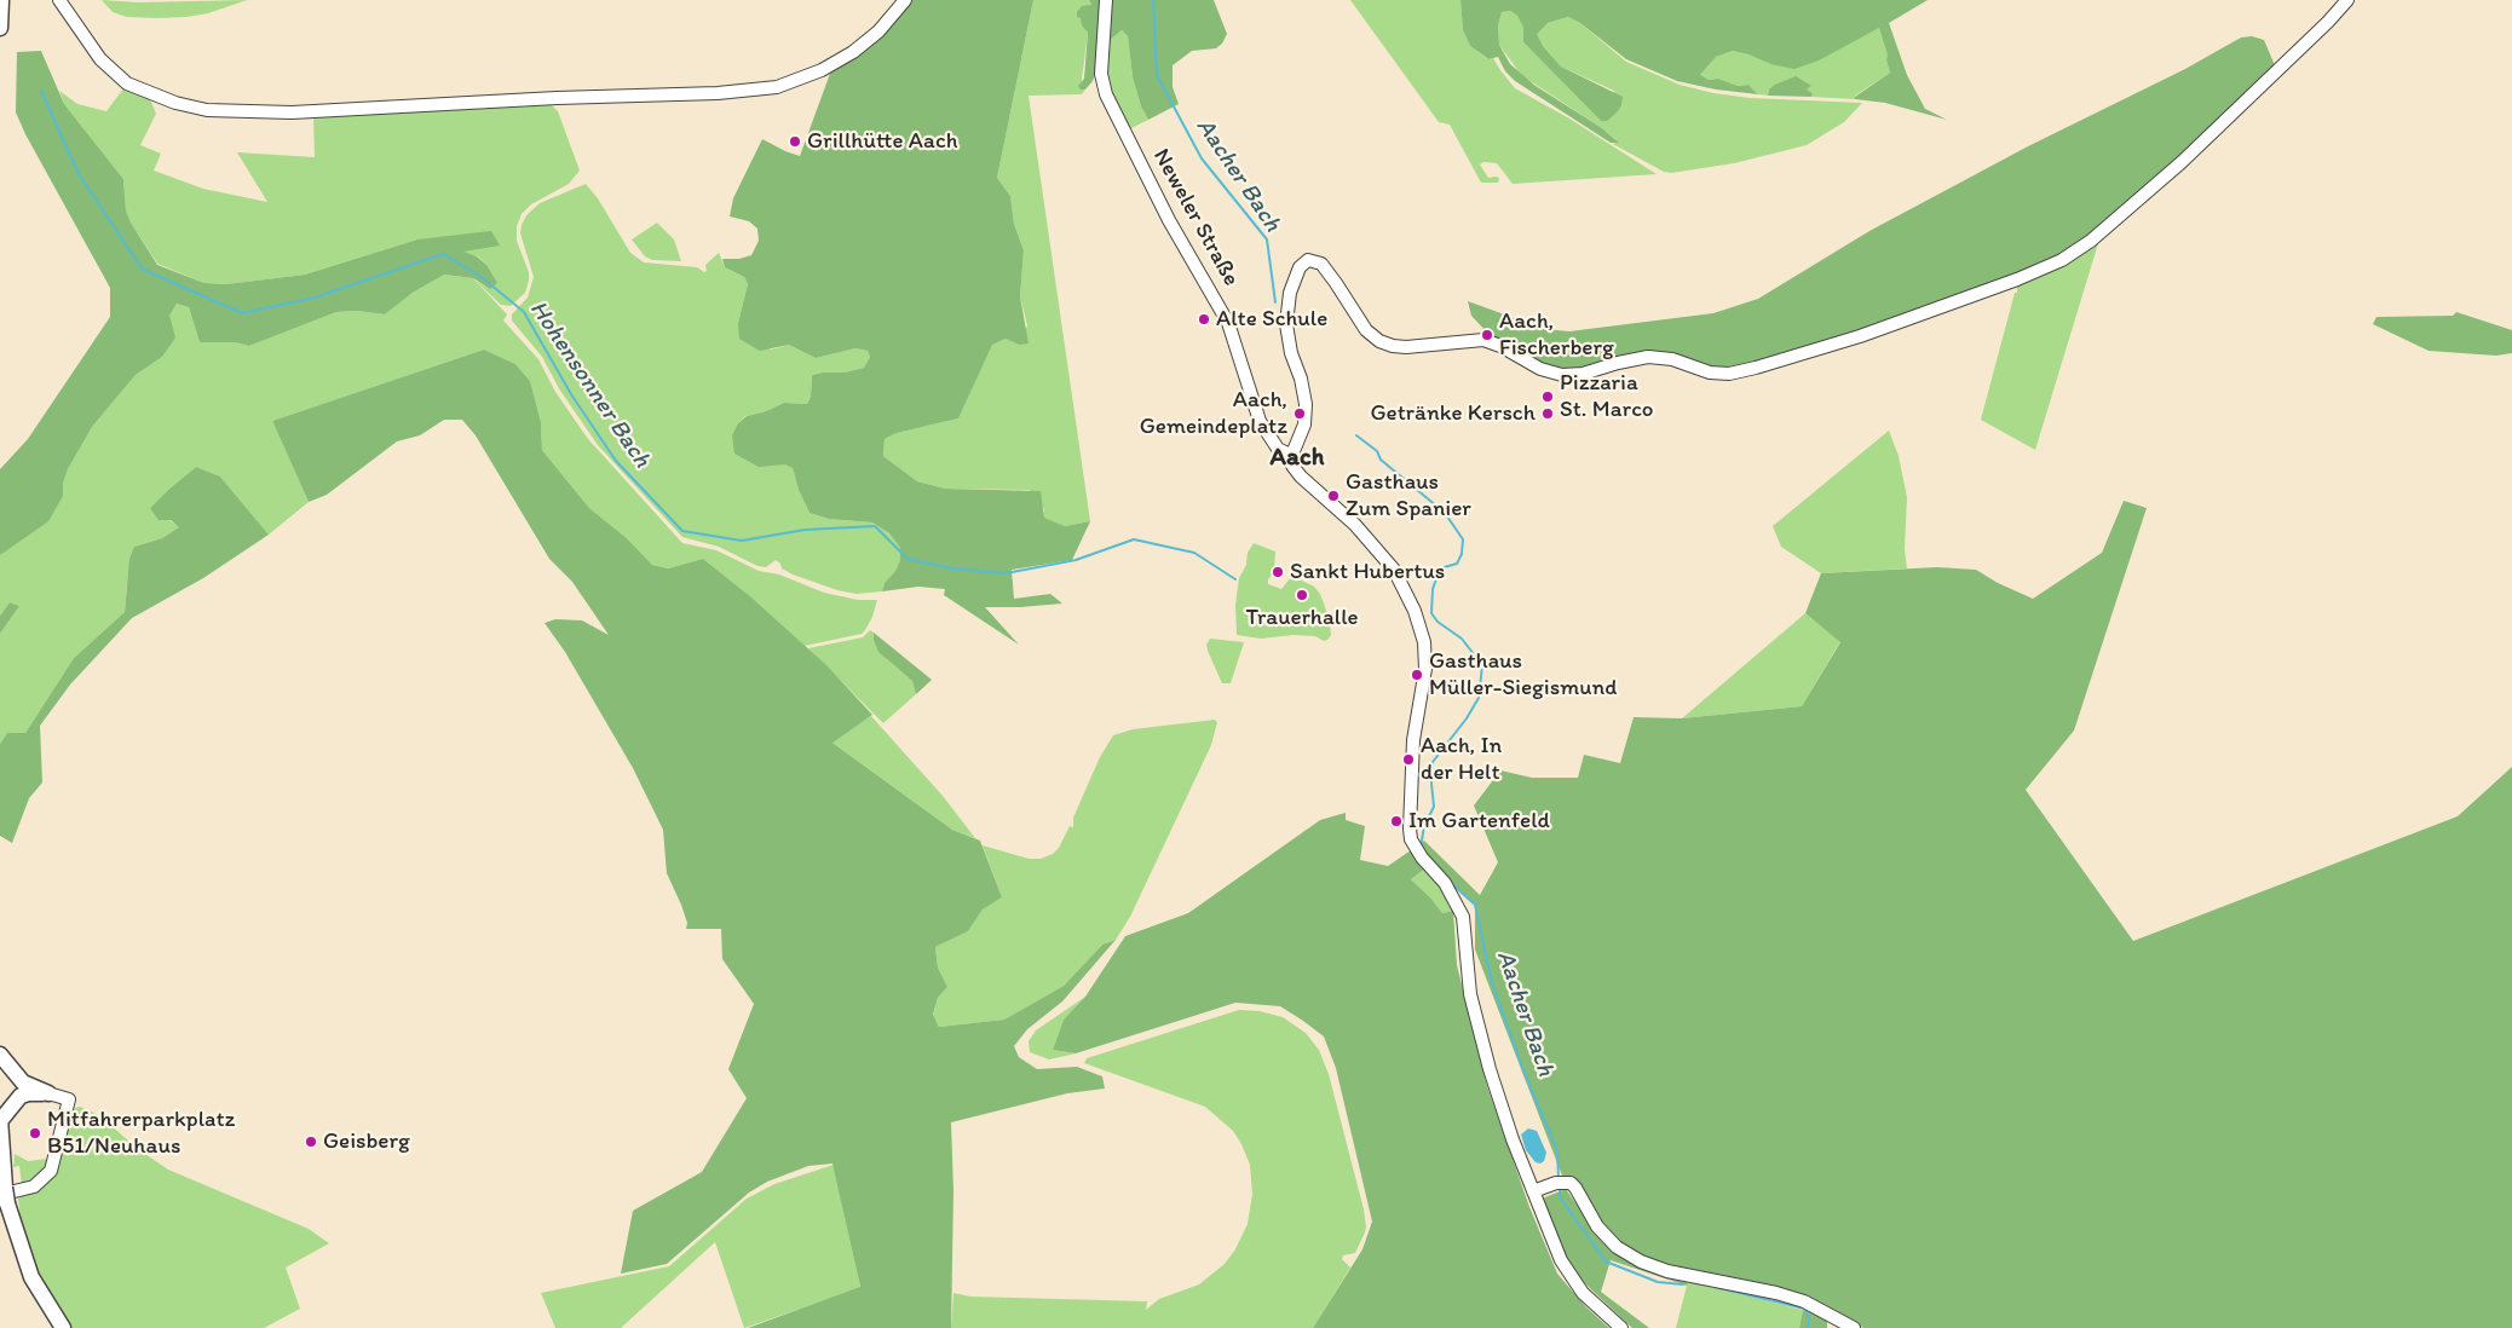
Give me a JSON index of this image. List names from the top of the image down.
{
  "streets": {
    "main road": ["Neweler Straße"]
  },
  "districts": ["Aach"],
  "water": ["Aacher Bach", "Hohensonner Bach"],
  "places": [
    "Grillhütte Aach",
    "Alte Schule",
    "Aach, Fischerberg",
    "Pizzaria St. Marco",
    "Aach, Gemeindeplatz",
    "Getränke Kersch",
    "Gasthaus Zum Spanier",
    "Sankt Hubertus",
    "Trauerhalle",
    "Gasthaus Müller-Siegismund",
    "Aach, In der Helt",
    "Im Gartenfeld",
    "Mitfahrerparkplatz B51/Neuhaus",
    "Geisberg"
  ]
}
